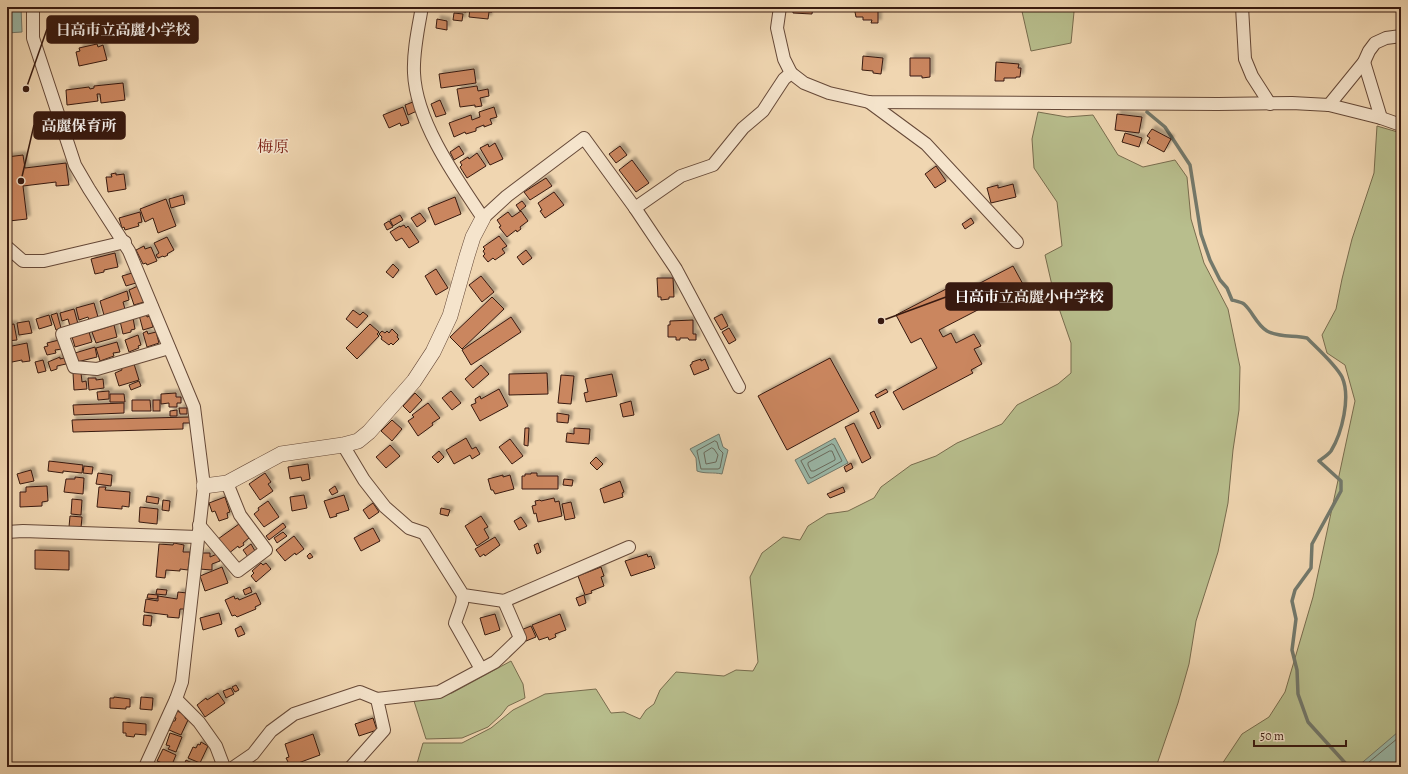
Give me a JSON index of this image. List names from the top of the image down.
{
  "districts": ["梅原"],
  "places": ["日高市立高麗小学校", "高麗保育所", "日高市立高麗小中学校"],
  "scale_bar": "50 m"
}
